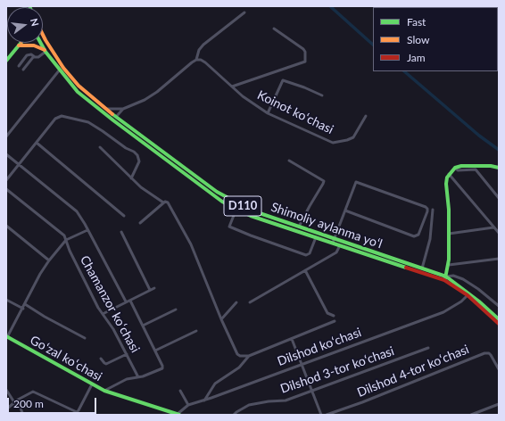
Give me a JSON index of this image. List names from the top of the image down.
{
  "streets": {
    "main road": ["D110", "Shimoliy aylanma yoʻl", "Goʻzal koʻchasi"],
    "street": [
      "Koinot koʻchasi",
      "Chamanzor koʻchasi",
      "Dilshod koʻchasi",
      "Dilshod 3-tor koʻchasi",
      "Dilshod 4-tor koʻchasi"
    ]
  },
  "crossings": [
    ["Shimoliy aylanma yoʻl", "Dilshod koʻchasi"],
    ["Dilshod koʻchasi", "Goʻzal koʻchasi"]
  ],
  "legend": ["Fast", "Slow", "Jam"],
  "scale_bar": "200 m",
  "north": "right"
}
